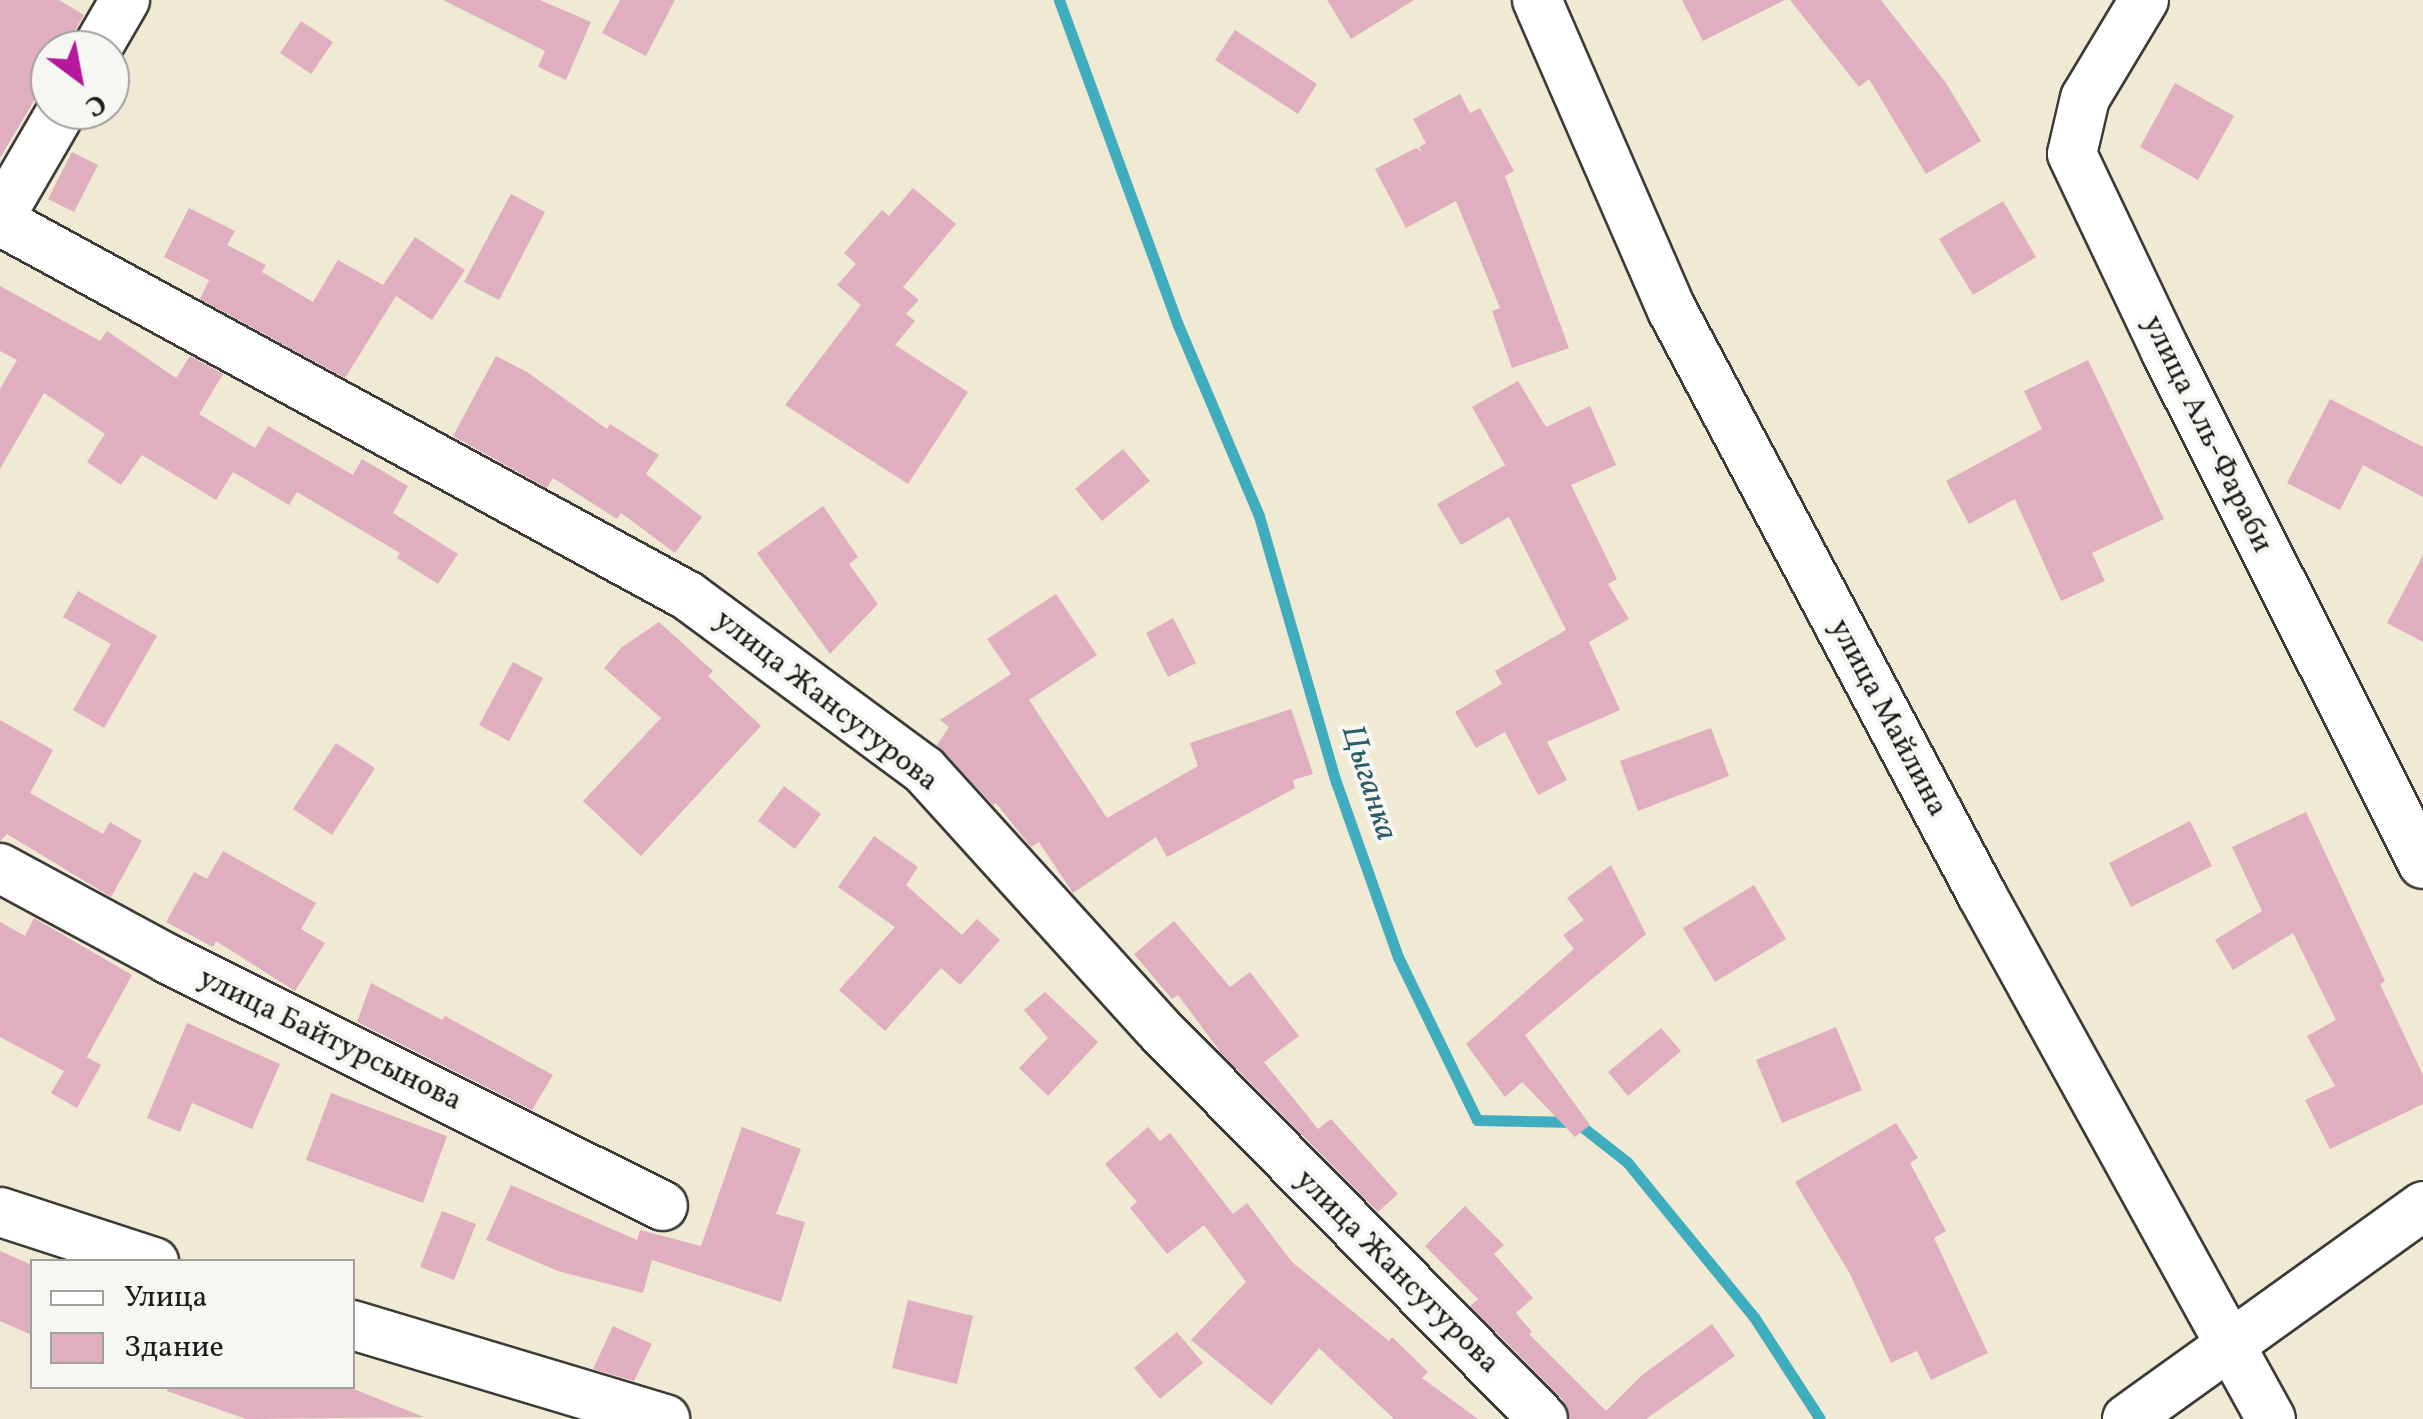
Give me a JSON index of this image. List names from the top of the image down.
{
  "streets": {
    "street": [
      "улица Аль-Фараби",
      "улица Жансугурова",
      "улица Майлина",
      "улица Байтурсынова"
    ]
  },
  "water": ["Цыганка"],
  "legend": ["Улица", "Здание"],
  "north": "bottom right"
}
